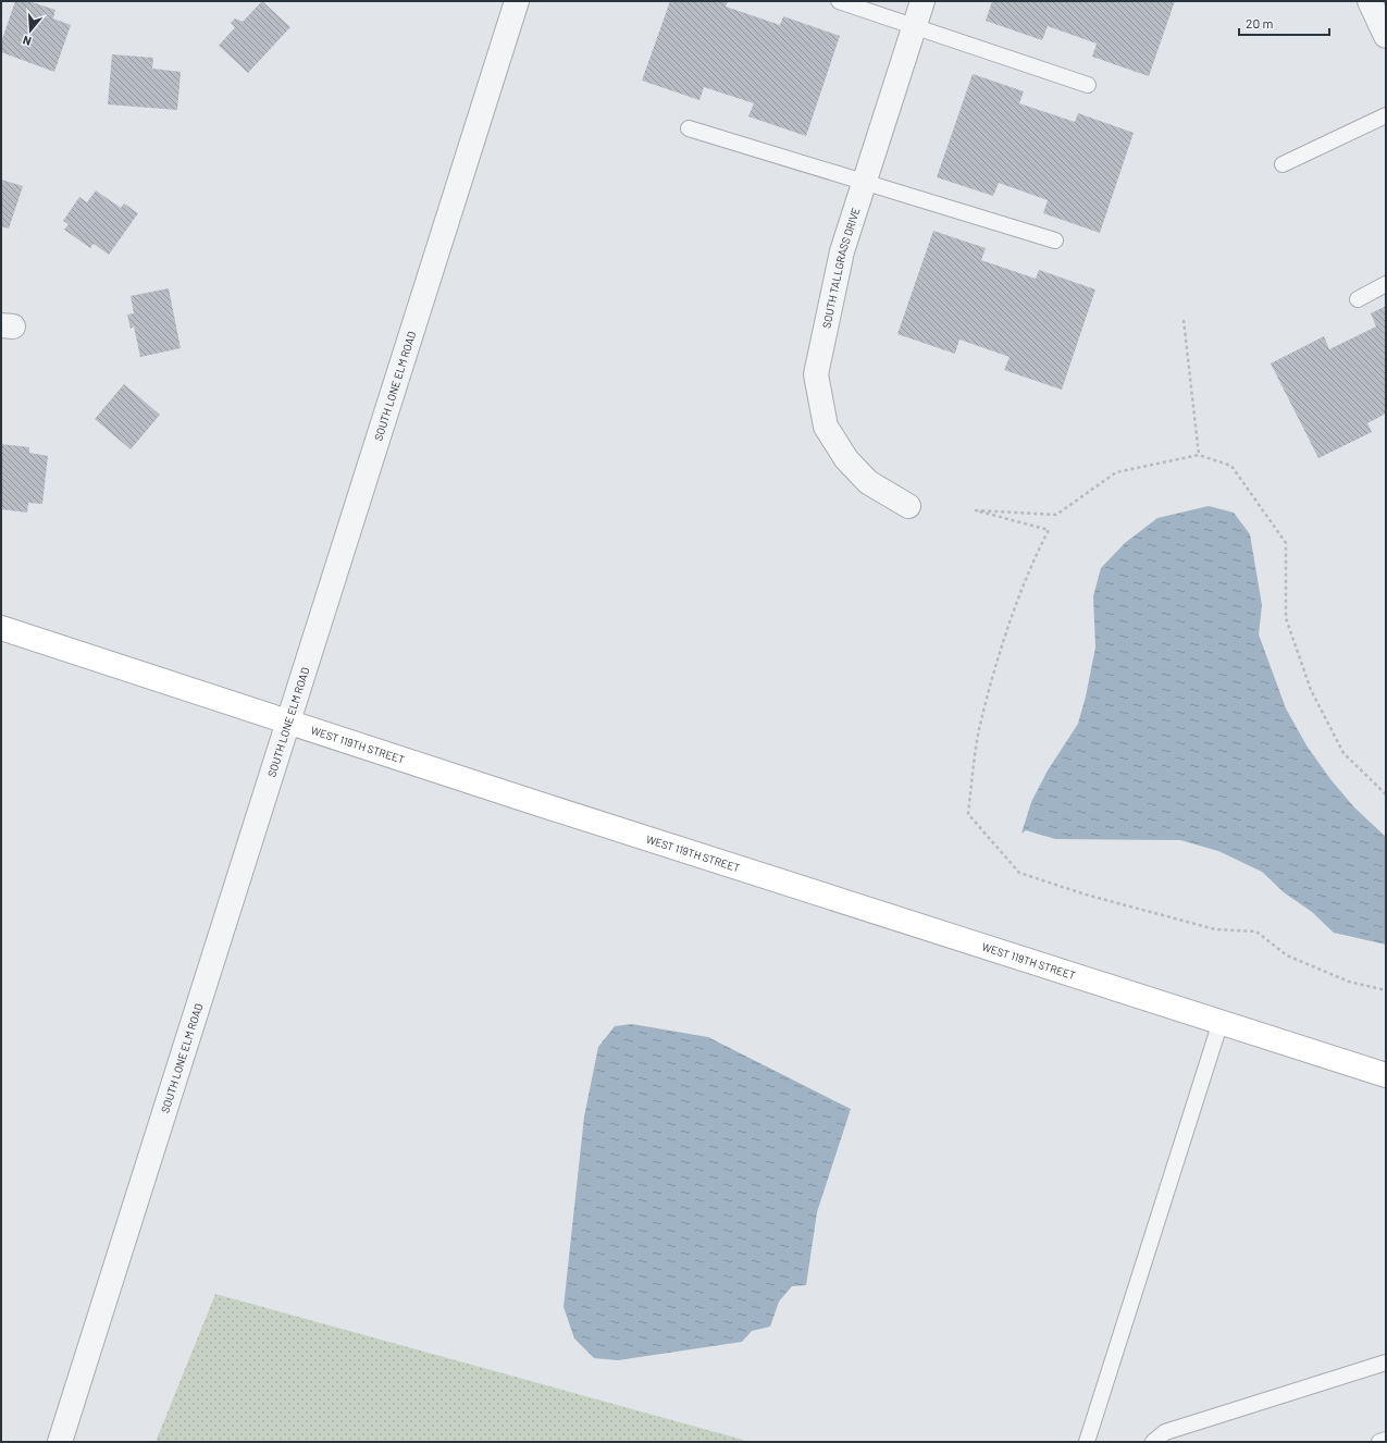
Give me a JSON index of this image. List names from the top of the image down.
{
  "streets": {
    "main road": ["WEST 119TH STREET"],
    "street": ["SOUTH TALLGRASS DRIVE", "SOUTH LONE ELM ROAD"]
  },
  "crossings": [
    ["SOUTH LONE ELM ROAD", "WEST 119TH STREET"]
  ],
  "scale_bar": "20 m",
  "north": "bottom"
}
